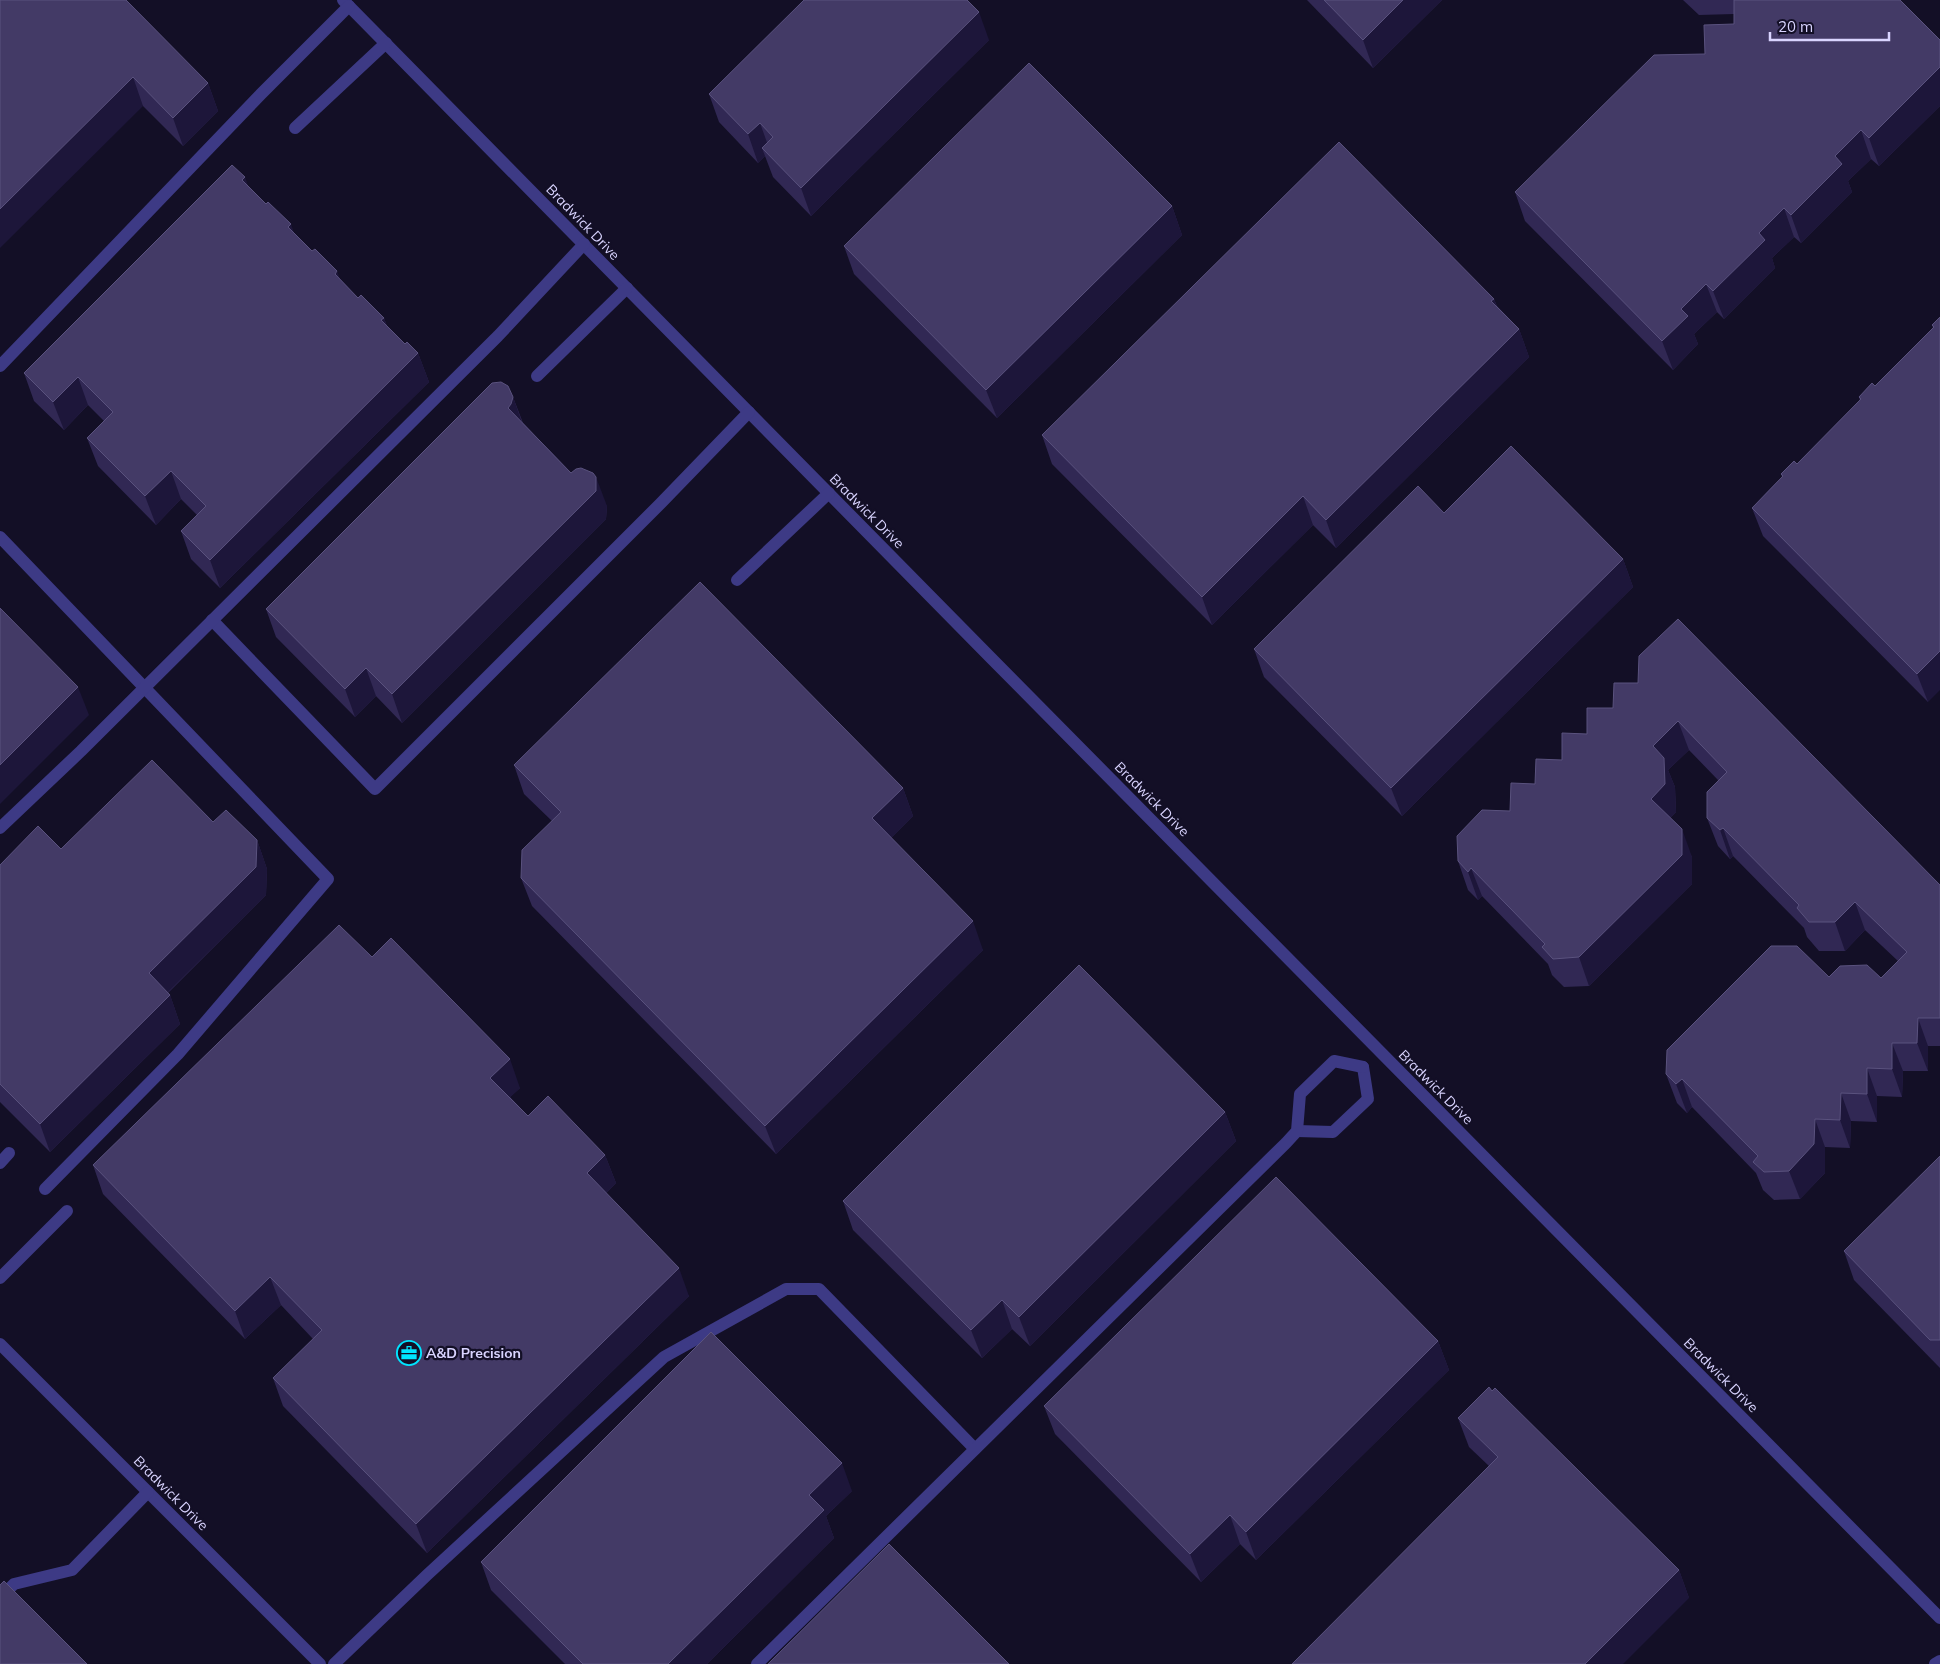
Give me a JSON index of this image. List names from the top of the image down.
{
  "streets": {
    "street": ["Bradwick Drive"]
  },
  "places": {
    "office": ["A&D Precision"]
  },
  "scale_bar": "20 m"
}
